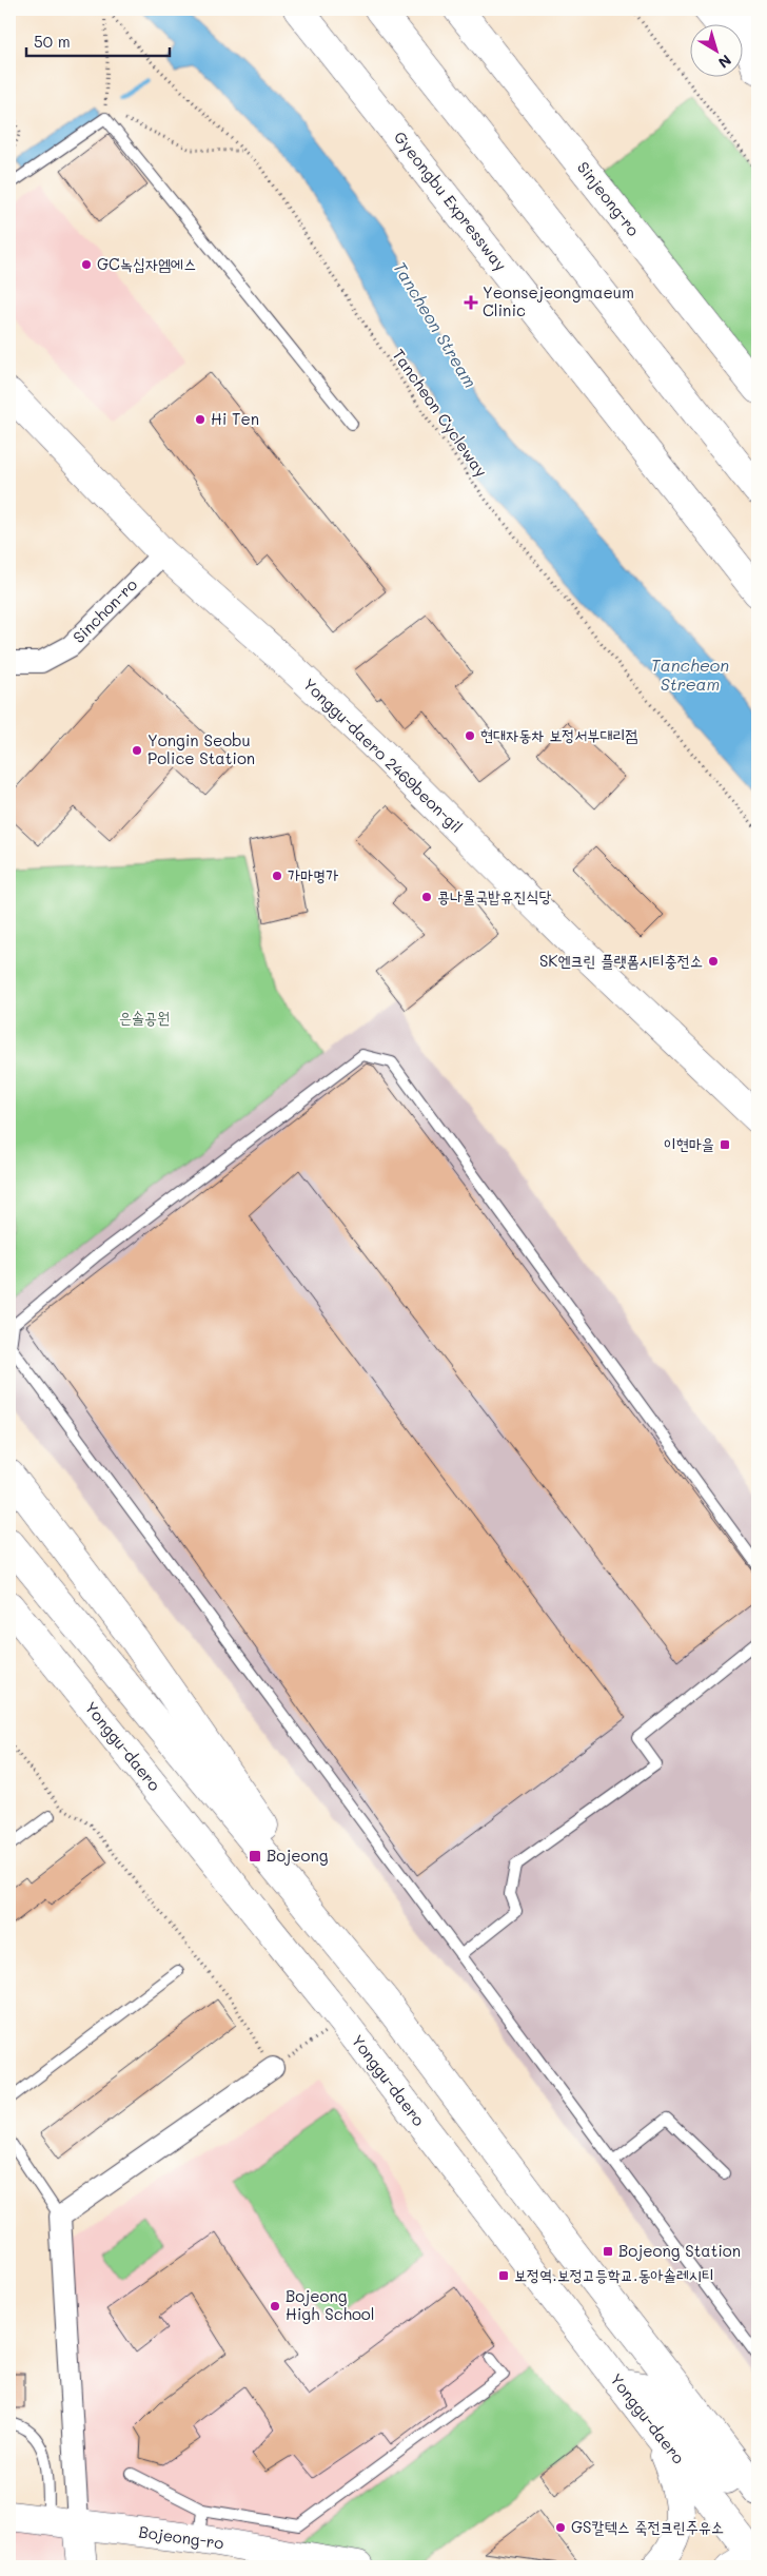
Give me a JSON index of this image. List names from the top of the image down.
{
  "streets": {
    "main road": [
      "Sinjeong-ro",
      "Gyeongbu Expressway",
      "Yonggu-daero 2469beon-gil",
      "Yonggu-daero",
      "Bojeong-ro"
    ],
    "street": ["Sinchon-ro"],
    "path": ["Tancheon Cycleway"]
  },
  "crossings": [
    ["Sinchon-ro", "Yonggu-daero 2469beon-gil"]
  ],
  "water": ["Tancheon Stream"],
  "parks": ["은솔공원"],
  "places": {
    "other": [
      "GC녹십자엠에스",
      "Hi Ten",
      "현대자동차 보정서부대리점",
      "Yongin Seobu Police Station",
      "가마명가",
      "콩나물국밥유진식당",
      "SK엔크린 플랫폼시티충전소",
      "Bojeong High School",
      "GS칼텍스 죽전크린주유소"
    ],
    "health": ["Yeonsejeongmaeum Clinic"],
    "transit": [
      "이현마을",
      "Bojeong",
      "Bojeong Station",
      "보정역.보정고등학교.동아솔레시티"
    ]
  },
  "scale_bar": "50 m",
  "north": "bottom right"
}
